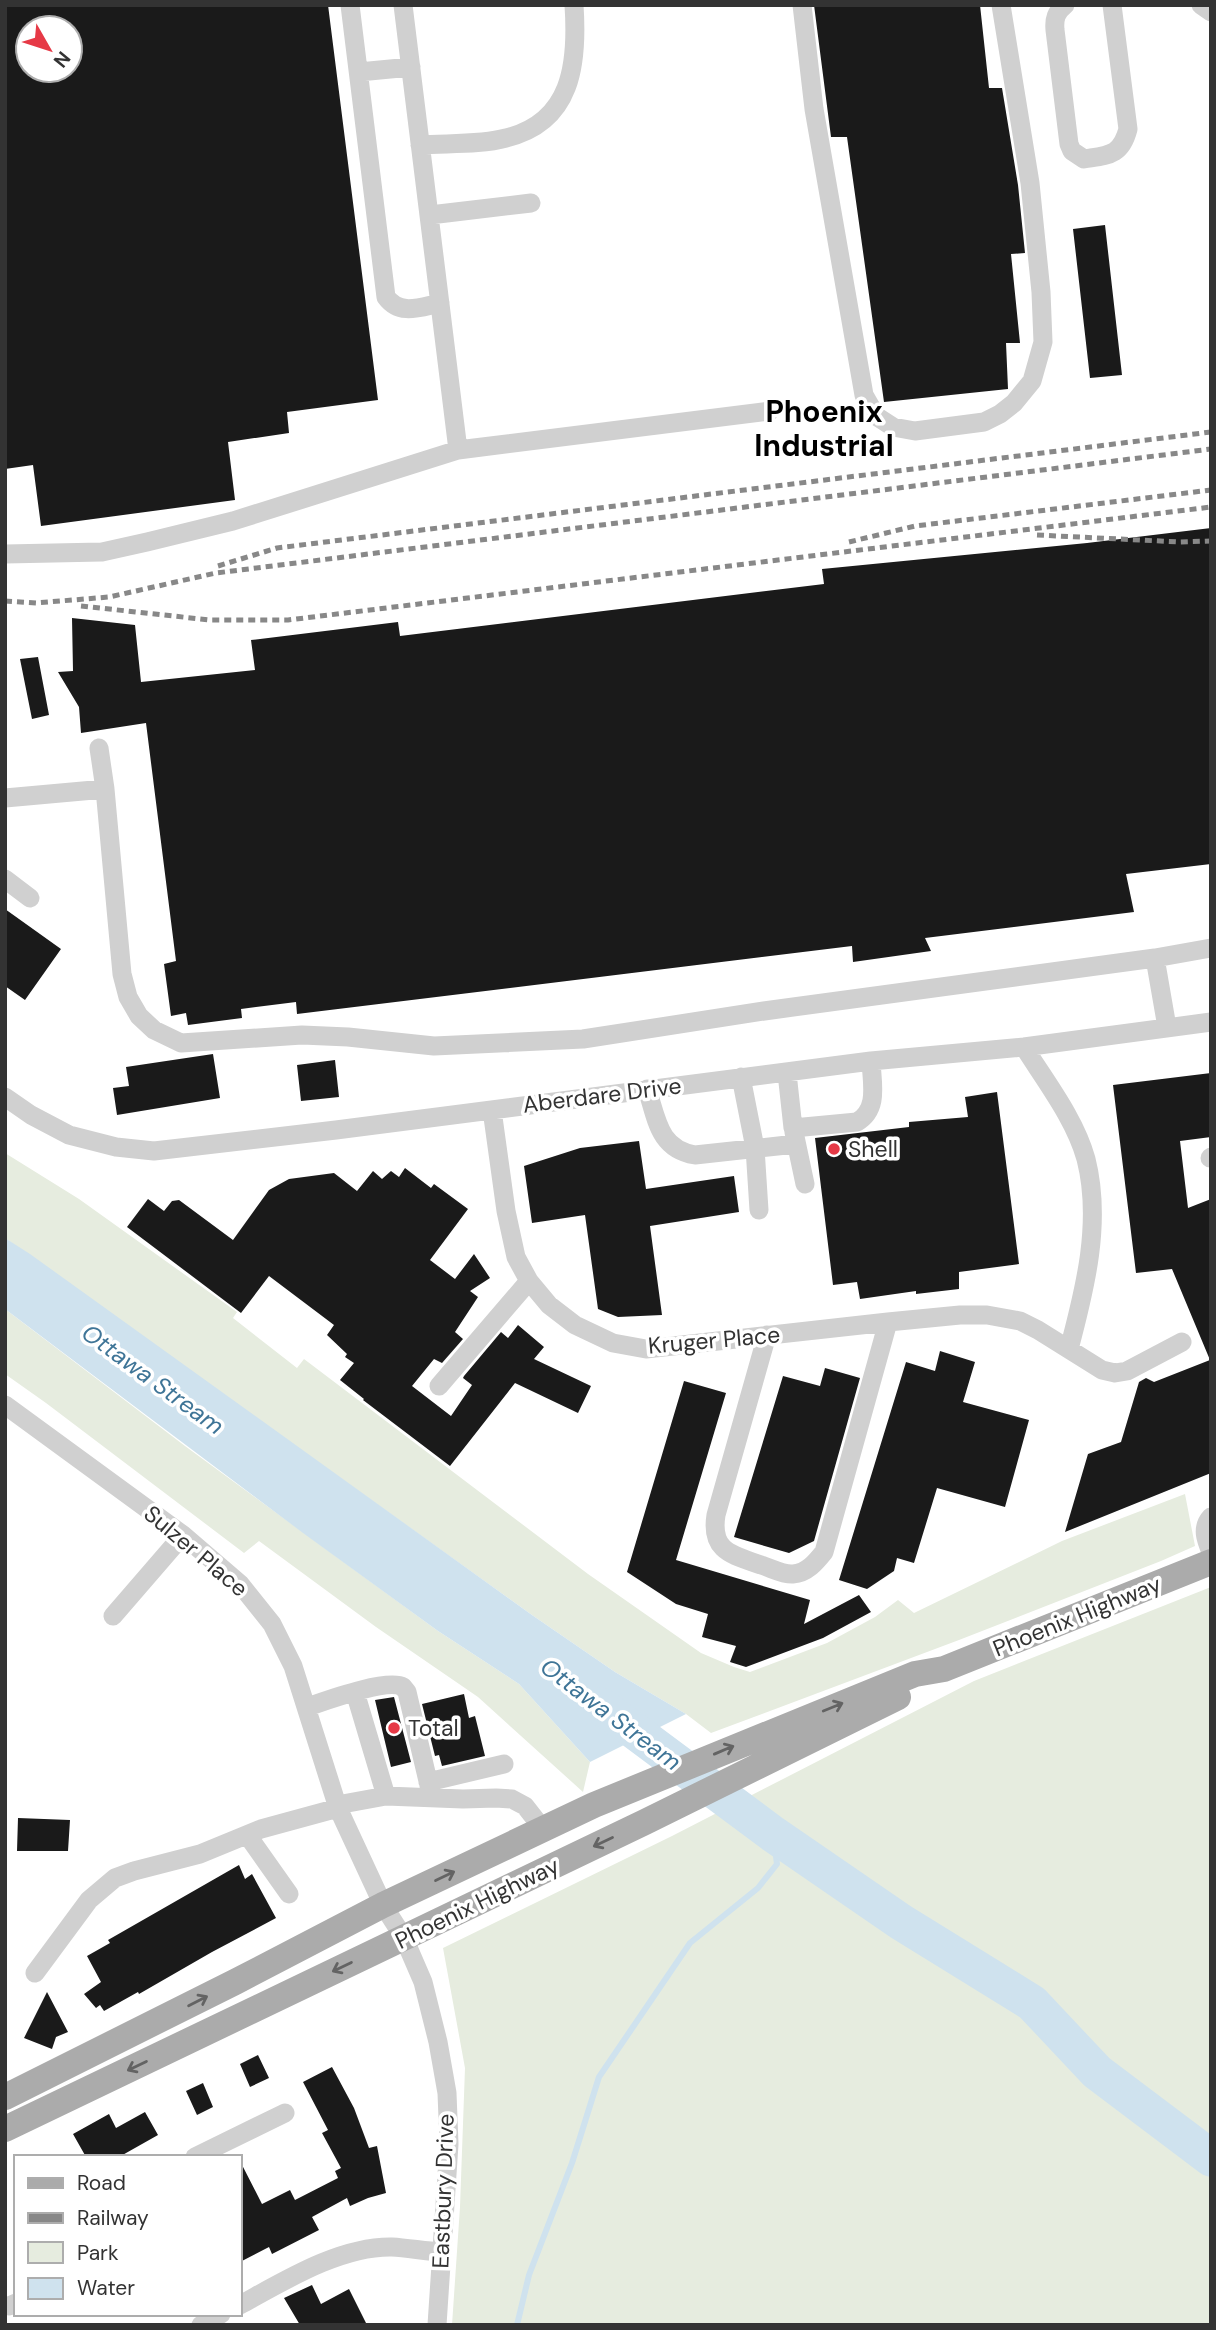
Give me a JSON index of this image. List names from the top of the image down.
{
  "streets": {
    "main road": ["Phoenix Highway"],
    "street": [
      "Aberdare Drive",
      "Kruger Place",
      "Sulzer Place",
      "Eastbury Drive"
    ]
  },
  "crossings": [
    ["Aberdare Drive", "Kruger Place"],
    ["Sulzer Place", "Phoenix Highway"],
    ["Sulzer Place", "Eastbury Drive"],
    ["Phoenix Highway", "Eastbury Drive"]
  ],
  "districts": ["Phoenix Industrial"],
  "water": ["Ottawa Stream"],
  "places": ["Shell", "Total"],
  "legend": [
    "Road",
    "Railway",
    "Park",
    "Water"
  ],
  "north": "bottom right"
}
